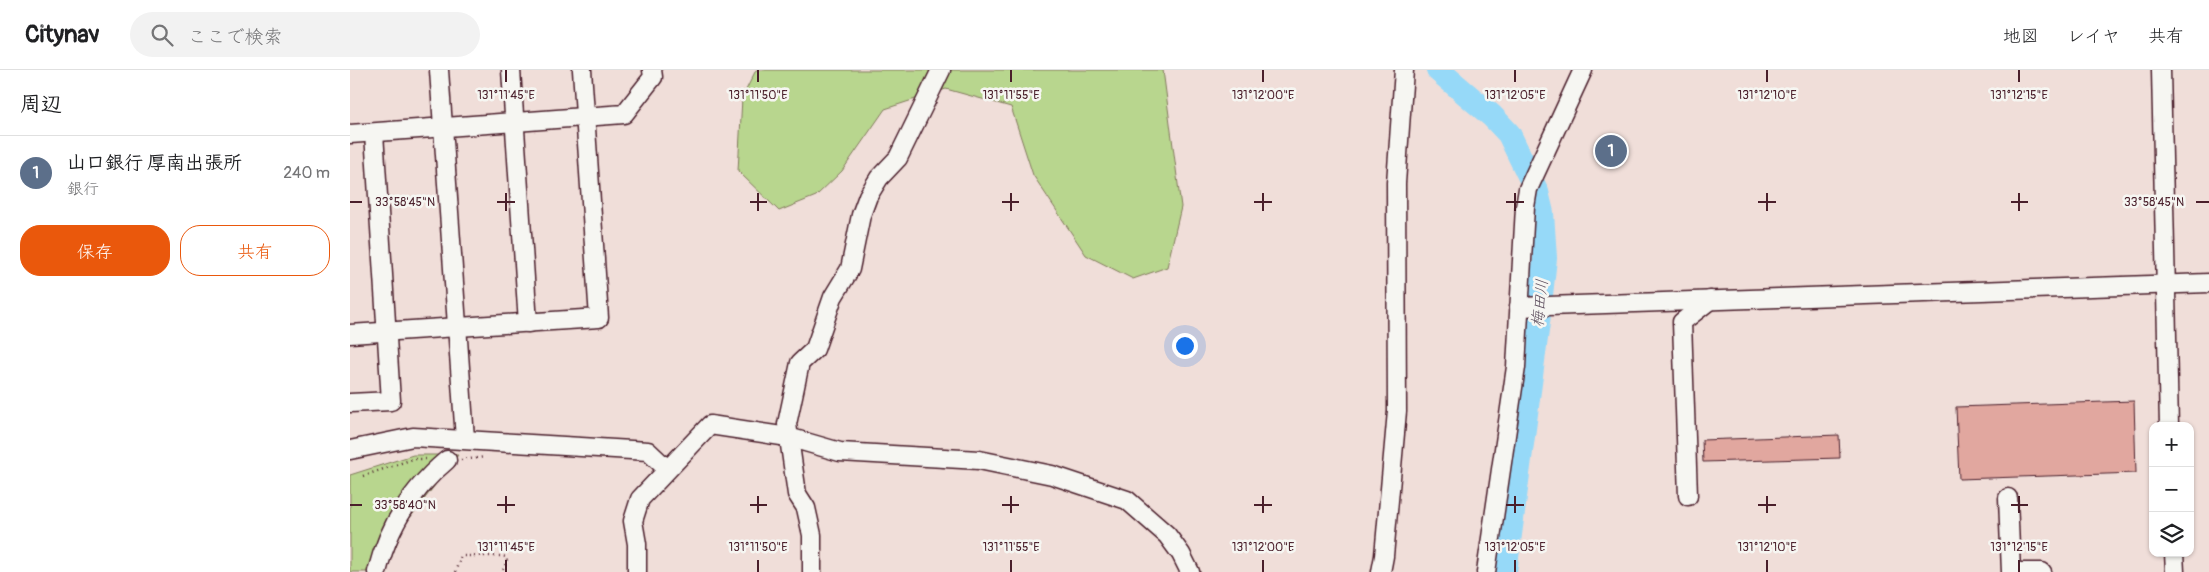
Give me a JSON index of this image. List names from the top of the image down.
{
  "water": ["梅田川"],
  "page": {
    "header": "Citynav",
    "search": "ここで検索",
    "nav": ["地図", "レイヤ", "共有"],
    "heading": "周辺",
    "pins": "1",
    "list": [
      {
        "mark": "1",
        "name": "山口銀行 厚南出張所",
        "note": "銀行",
        "value": "240 m"
      }
    ],
    "buttons": ["保存", "共有"],
    "map_buttons": ["+", "−"]
  },
  "coordinates": [
    "131°11'45\"E",
    "131°11'50\"E",
    "131°11'55\"E",
    "131°12'00\"E",
    "131°12'05\"E",
    "131°12'10\"E",
    "131°12'15\"E",
    "33°58'45\"N",
    "33°58'40\"N"
  ]
}
